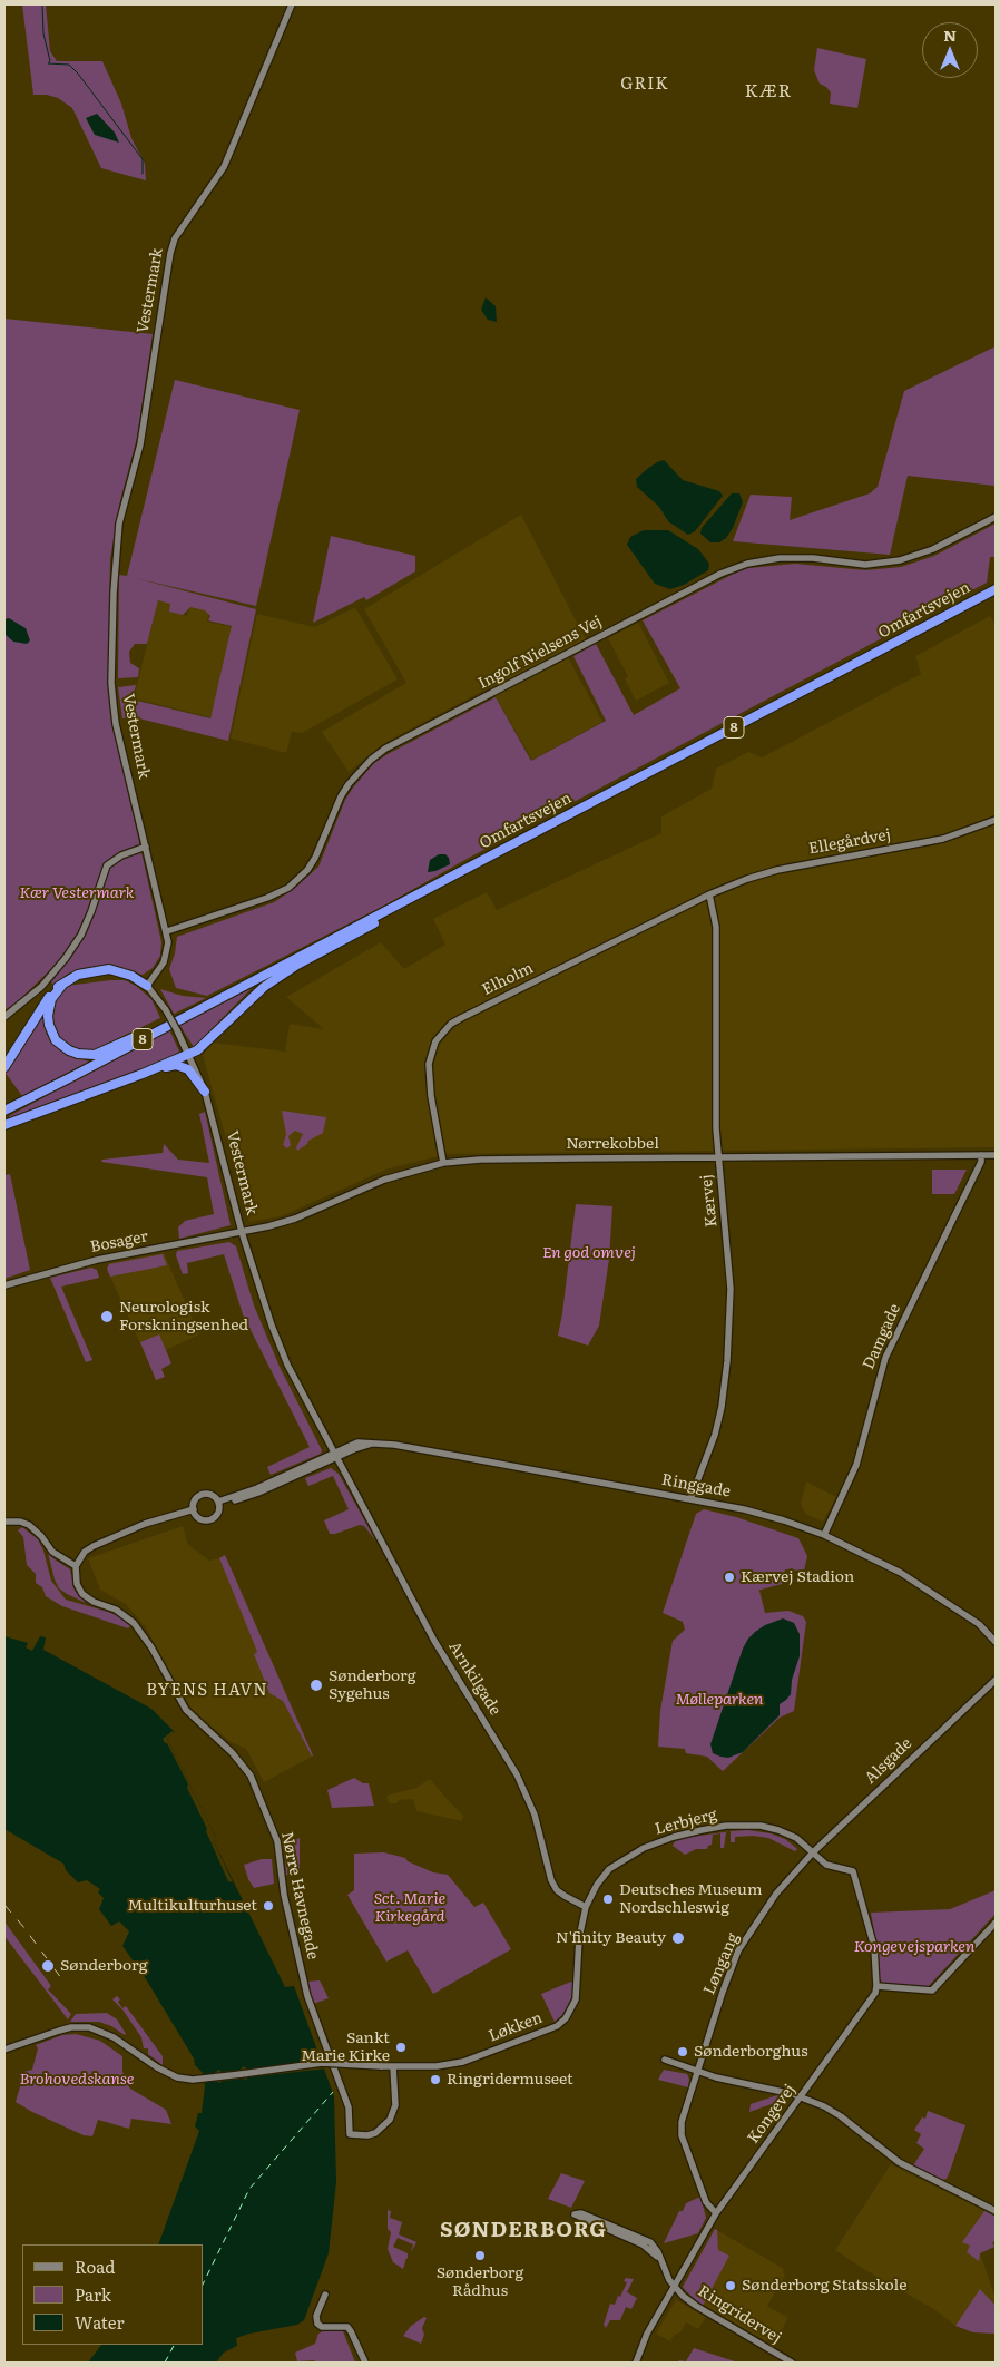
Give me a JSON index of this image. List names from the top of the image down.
{
  "streets": {
    "highway": ["Omfartsvejen", "8"],
    "street": [
      "Vestermark",
      "Ingolf Nielsens Vej",
      "Ellegårdvej",
      "Elholm",
      "Nørrekobbel",
      "Kærvej",
      "Bosager",
      "Damgade",
      "Ringgade",
      "Arnkilgade",
      "Alsgade",
      "Lerbjerg",
      "Nørre Havnegade",
      "Løngang",
      "Løkken",
      "Kongevej",
      "Ringridervej"
    ]
  },
  "crossings": [
    ["Vestermark", "Ingolf Nielsens Vej"],
    ["Vestermark", "Nørrekobbel"],
    ["Vestermark", "Bosager"],
    ["Vestermark", "Ringgade"],
    ["Vestermark", "Arnkilgade"],
    ["Omfartsvejen", "8"],
    ["Ellegårdvej", "Elholm"],
    ["Ellegårdvej", "Kærvej"],
    ["Elholm", "Nørrekobbel"],
    ["Elholm", "Kærvej"],
    ["Nørrekobbel", "Kærvej"],
    ["Nørrekobbel", "Bosager"],
    ["Nørrekobbel", "Damgade"],
    ["Kærvej", "Ringgade"],
    ["Damgade", "Ringgade"],
    ["Ringgade", "Arnkilgade"],
    ["Arnkilgade", "Lerbjerg"],
    ["Arnkilgade", "Løkken"],
    ["Alsgade", "Lerbjerg"],
    ["Alsgade", "Løngang"],
    ["Lerbjerg", "Løngang"],
    ["Lerbjerg", "Løkken"],
    ["Lerbjerg", "Kongevej"],
    ["Nørre Havnegade", "Løkken"],
    ["Løngang", "Kongevej"],
    ["Kongevej", "Ringridervej"]
  ],
  "districts": [
    "GRIK",
    "KÆR",
    "BYENS HAVN",
    "SØNDERBORG"
  ],
  "parks": [
    "Kær Vestermark",
    "En god omvej",
    "Mølleparken",
    "Sct. Marie Kirkegård",
    "Kongevejsparken",
    "Brohovedskanse"
  ],
  "places": [
    "Neurologisk Forskningsenhed",
    "Kærvej Stadion",
    "Sønderborg Sygehus",
    "Deutsches Museum Nordschleswig",
    "Multikulturhuset",
    "N'finity Beauty",
    "Sønderborg",
    "Sankt Marie Kirke",
    "Sønderborghus",
    "Ringridermuseet",
    "Sønderborg Rådhus",
    "Sønderborg Statsskole"
  ],
  "legend": ["Road", "Park", "Water"],
  "north": "top"
}
